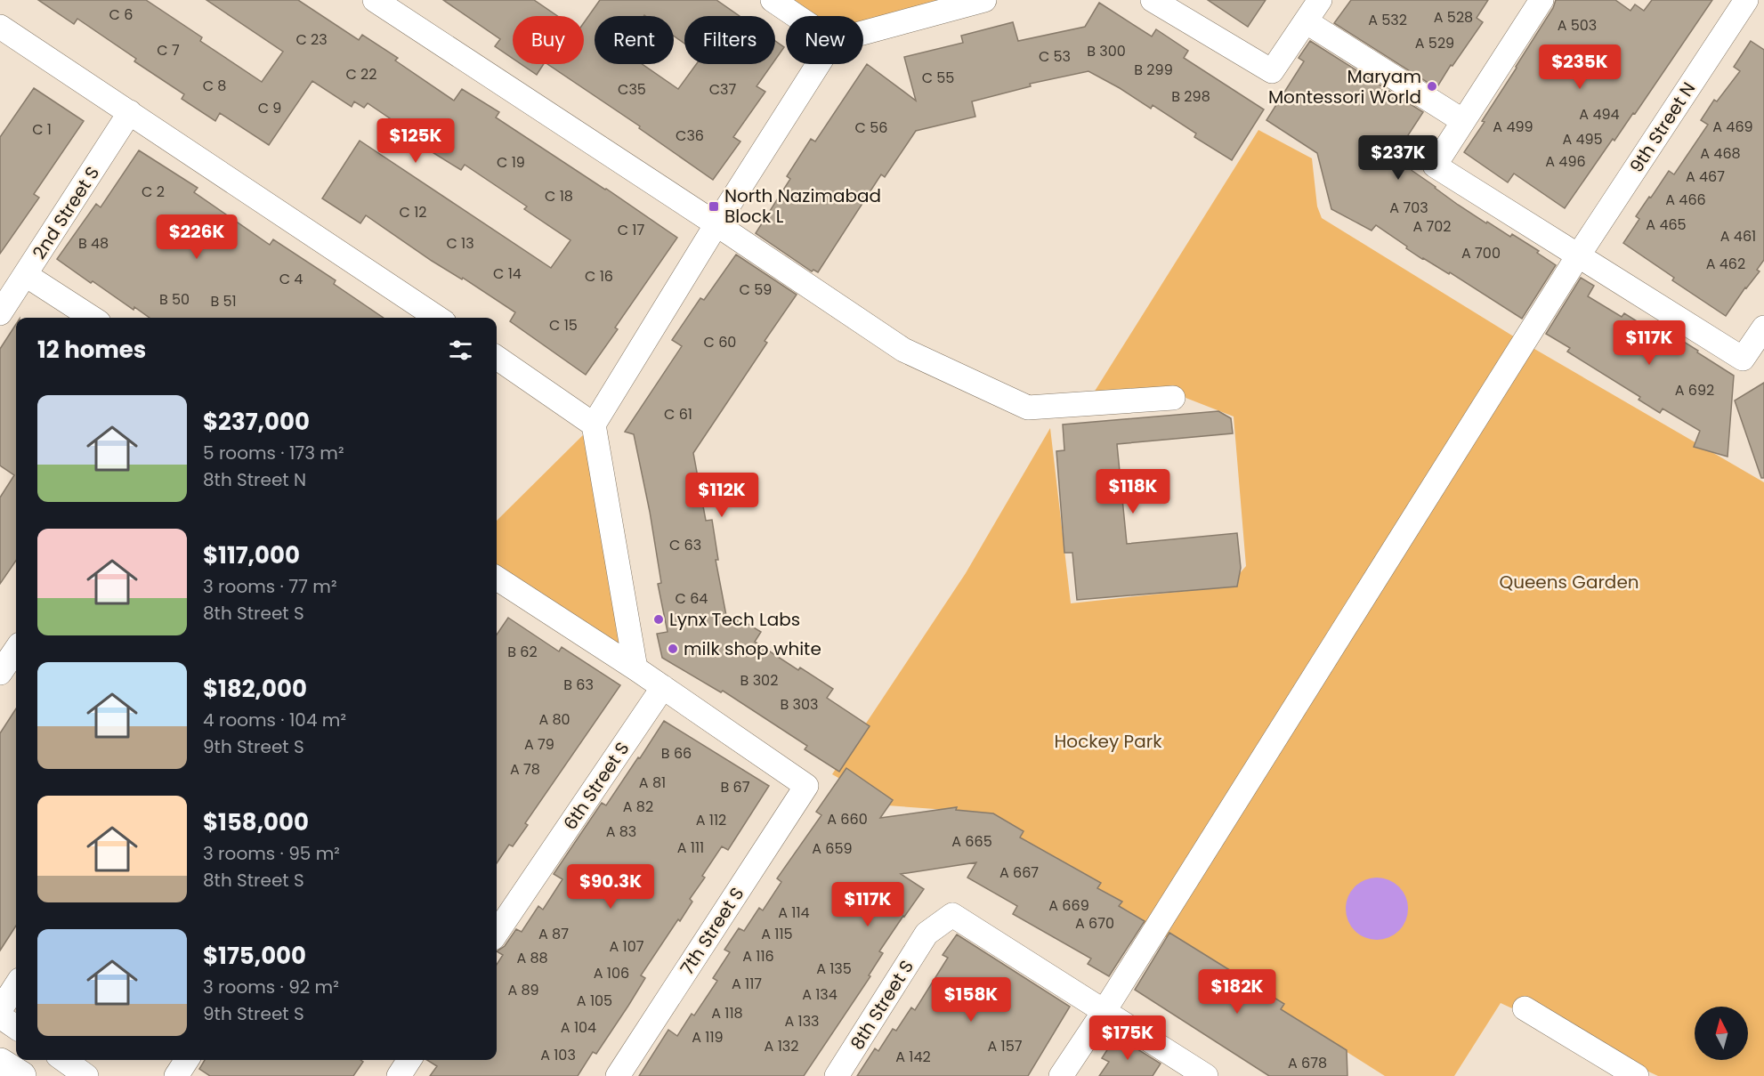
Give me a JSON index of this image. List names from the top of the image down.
{
  "streets": {
    "street": [
      "9th Street N",
      "2nd Street S",
      "6th Street S",
      "7th Street S",
      "8th Street S"
    ]
  },
  "crossings": [
    ["9th Street N", "8th Street S"],
    ["6th Street S", "7th Street S"]
  ],
  "parks": ["Queens Garden", "Hockey Park"],
  "places": {
    "other": ["Maryam Montessori World", "Lynx Tech Labs", "milk shop white"],
    "transit": ["North Nazimabad Block L"]
  },
  "house_numbers": [
    "C 6",
    "A 528",
    "A 532",
    "A 503",
    "C 23",
    "A 529",
    "C 7",
    "B 300",
    "C 53",
    "B 299",
    "C 22",
    "C 55",
    "C 8",
    "C35",
    "C37",
    "B 298",
    "C 9",
    "A 494",
    "A 499",
    "A 469",
    "C 56",
    "C 1",
    "C36",
    "A 495",
    "A 468",
    "A 496",
    "C 19",
    "A 467",
    "C 2",
    "C 18",
    "A 466",
    "A 703",
    "C 12",
    "A 465",
    "A 702",
    "C 17",
    "A 461",
    "B 48",
    "C 13",
    "A 700",
    "A 462",
    "C 14",
    "C 16",
    "C 4",
    "C 59",
    "B 50",
    "B 51",
    "C 15",
    "C 60",
    "A 692",
    "C 61",
    "C 63",
    "C 64",
    "B 62",
    "B 302",
    "B 63",
    "B 303",
    "A 80",
    "A 79",
    "B 66",
    "A 78",
    "A 81",
    "B 67",
    "A 82",
    "A 660",
    "A 112",
    "A 83",
    "A 665",
    "A 111",
    "A 659",
    "A 667",
    "A 669",
    "A 114",
    "A 670",
    "A 87",
    "A 115",
    "A 107",
    "A 116",
    "A 88",
    "A 135",
    "A 106",
    "A 117",
    "A 89",
    "A 134",
    "A 105",
    "A 118",
    "A 133",
    "A 104",
    "A 119",
    "A 132",
    "A 157",
    "A 103",
    "A 142",
    "A 678"
  ],
  "north": "top",
  "page": {
    "chip": [
      "Buy",
      "Rent",
      "Filters",
      "New"
    ],
    "price": [
      "$235K",
      "$125K",
      "$237K",
      "$226K",
      "$117K",
      "$118K",
      "$112K",
      "$90.3K",
      "$117K",
      "$182K",
      "$158K",
      "$175K"
    ],
    "heading": "12 homes",
    "list": [
      {
        "name": "$237,000",
        "note": "5 rooms · 173 m² · 8th Street N"
      },
      {
        "name": "$117,000",
        "note": "3 rooms · 77 m² · 8th Street S"
      },
      {
        "name": "$182,000",
        "note": "4 rooms · 104 m² · 9th Street S"
      },
      {
        "name": "$158,000",
        "note": "3 rooms · 95 m² · 8th Street S"
      },
      {
        "name": "$175,000",
        "note": "3 rooms · 92 m² · 9th Street S"
      }
    ]
  }
}
